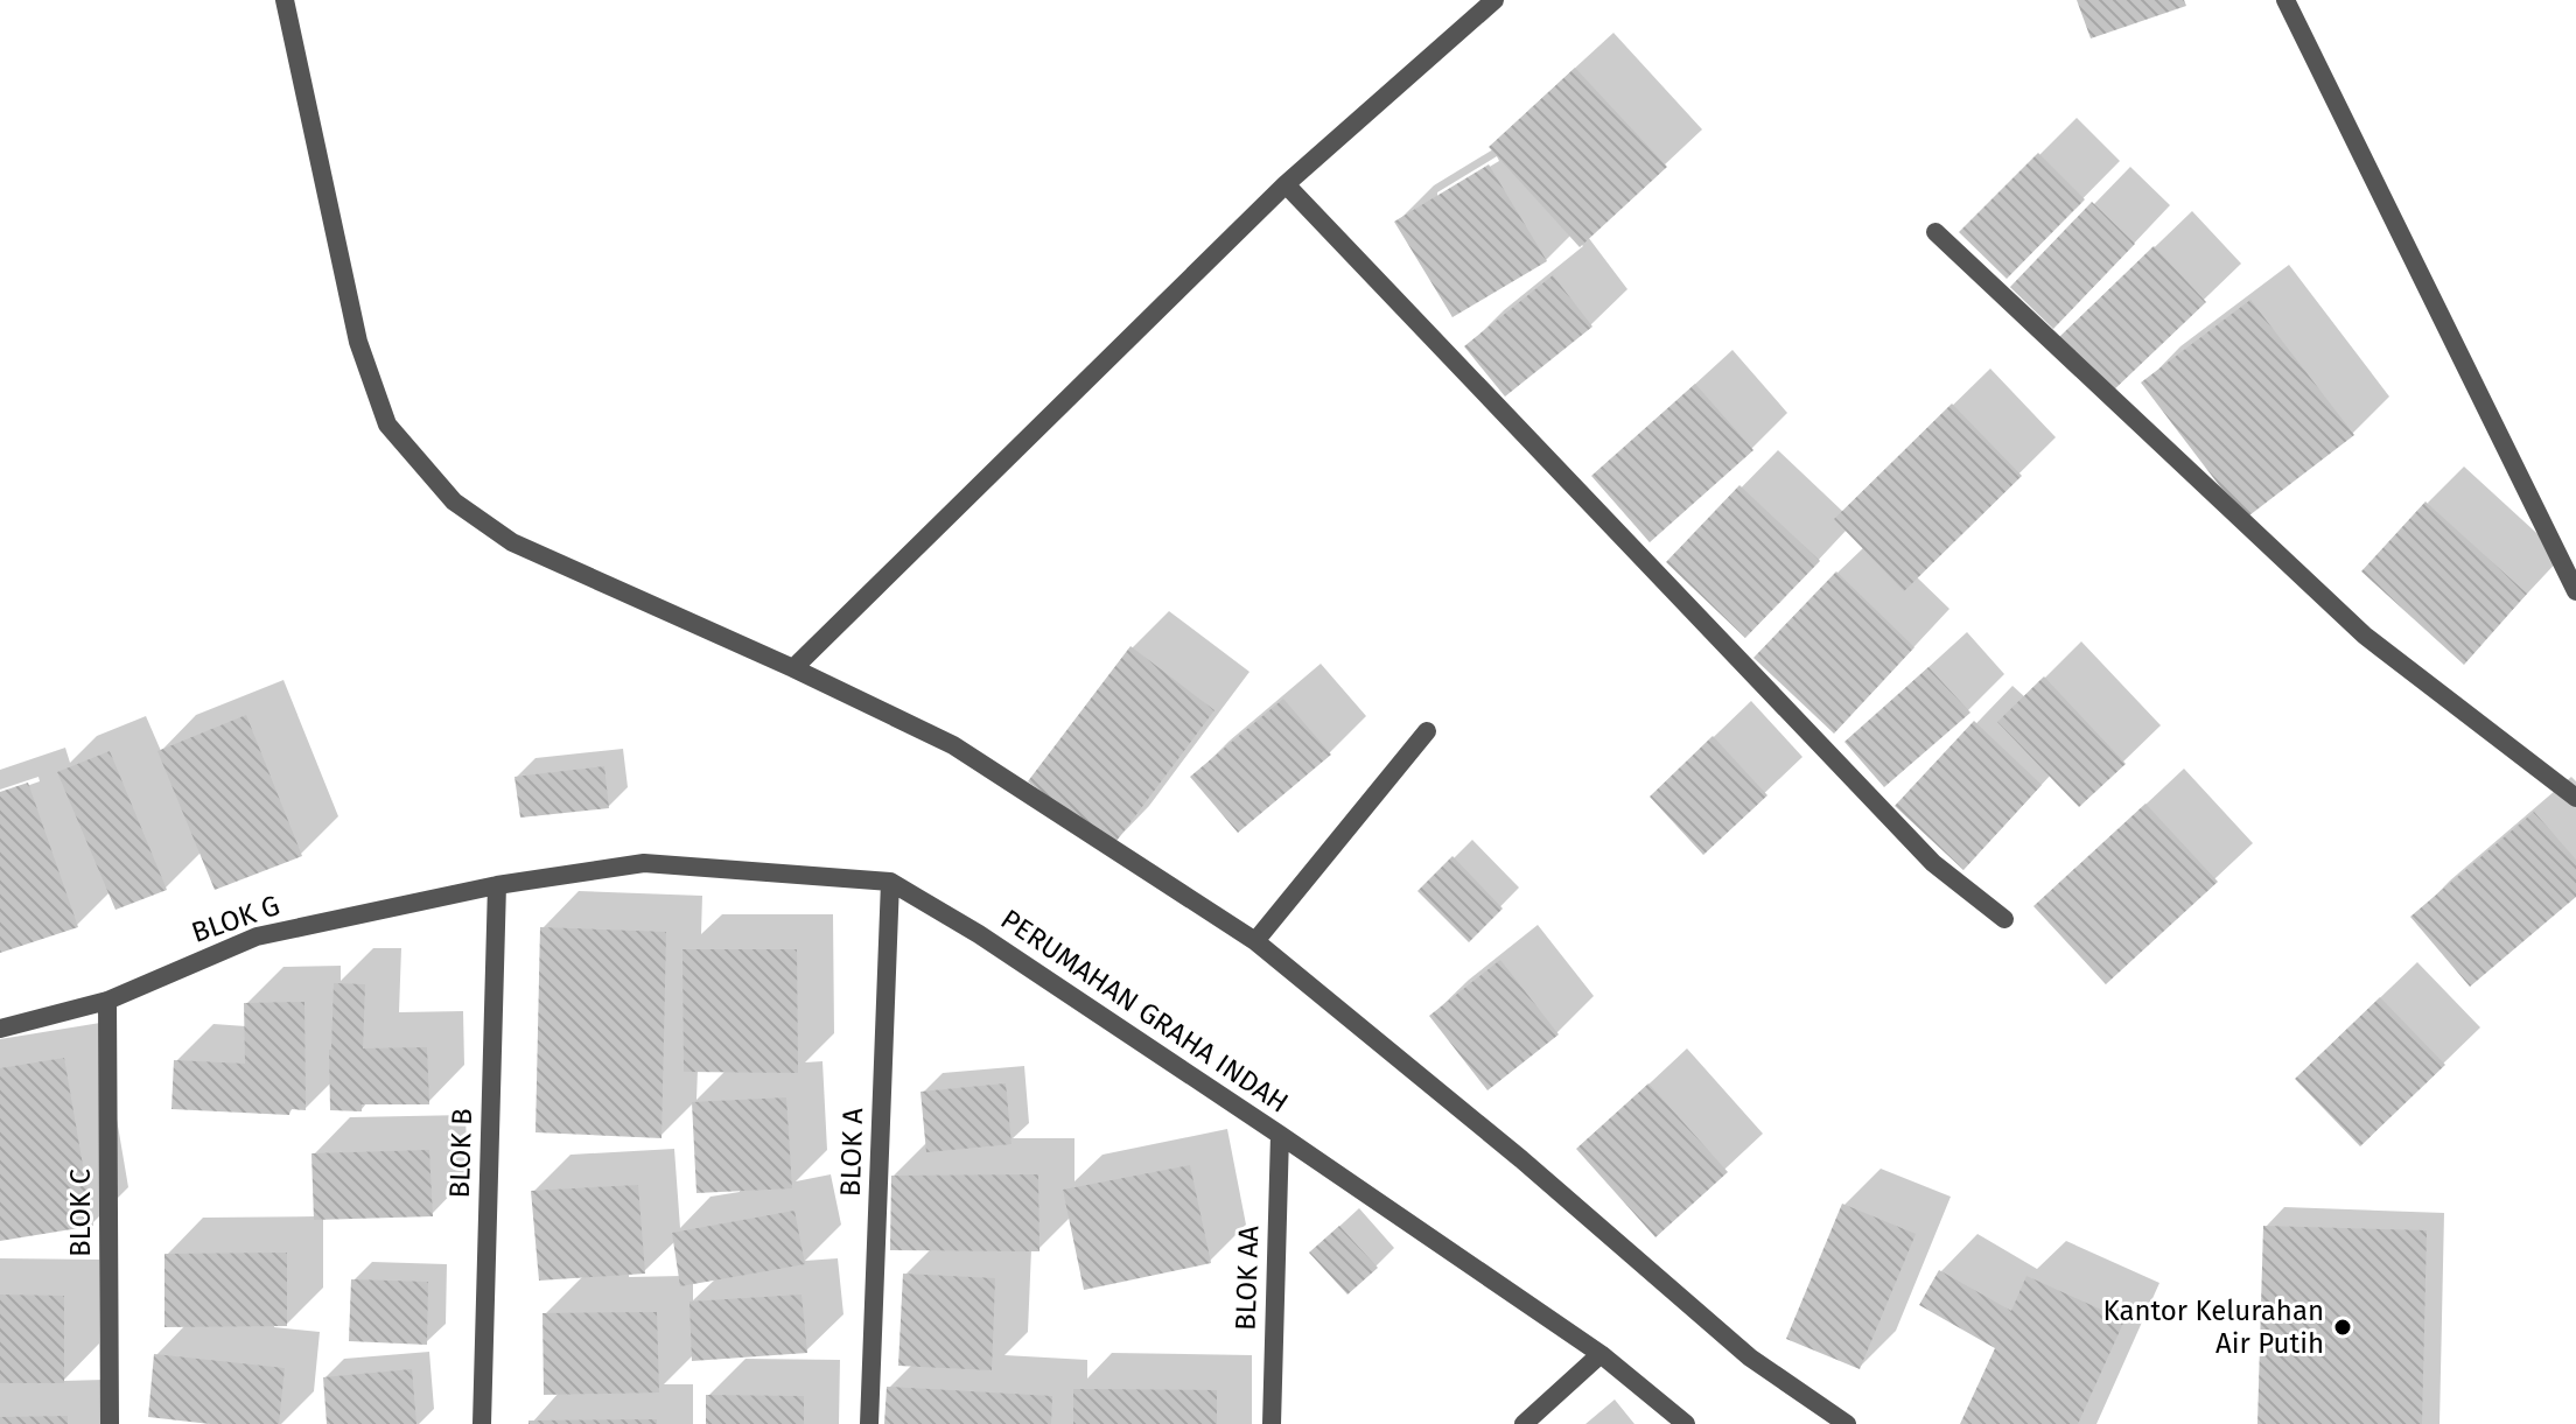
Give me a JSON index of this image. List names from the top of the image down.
{
  "streets": {
    "street": [
      "BLOK G",
      "PERUMAHAN GRAHA INDAH",
      "BLOK A",
      "BLOK B",
      "BLOK C",
      "BLOK AA"
    ]
  },
  "crossings": [
    ["BLOK G", "PERUMAHAN GRAHA INDAH"],
    ["BLOK G", "BLOK B"],
    ["BLOK G", "BLOK C"],
    ["PERUMAHAN GRAHA INDAH", "BLOK A"],
    ["PERUMAHAN GRAHA INDAH", "BLOK B"],
    ["PERUMAHAN GRAHA INDAH", "BLOK AA"]
  ],
  "places": ["Kantor Kelurahan Air Putih"]
}
